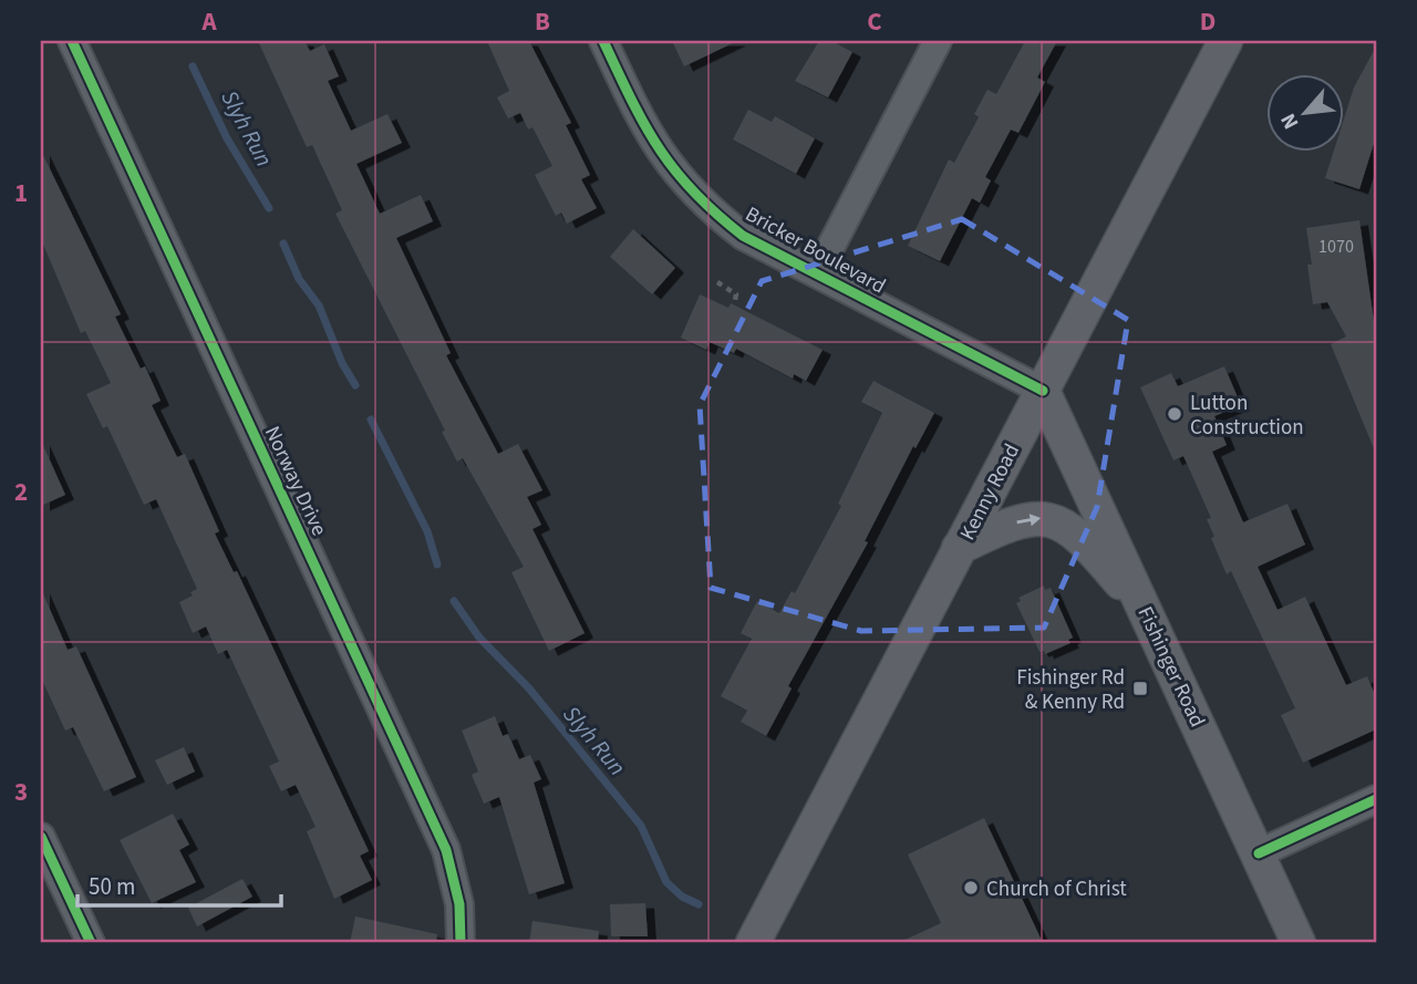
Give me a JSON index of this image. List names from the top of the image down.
{
  "streets": {
    "main road": ["Kenny Road", "Fishinger Road"],
    "street": ["Bricker Boulevard", "Norway Drive"]
  },
  "crossings": [
    ["Bricker Boulevard", "Kenny Road"],
    ["Bricker Boulevard", "Fishinger Road"],
    ["Kenny Road", "Fishinger Road"]
  ],
  "water": ["Slyh Run"],
  "places": {
    "other": ["Lutton Construction", "Church of Christ"],
    "transit": ["Fishinger Rd & Kenny Rd"]
  },
  "house_numbers": ["1070"],
  "scale_bar": "50 m",
  "north": "bottom left",
  "grid": {
    "columns": [
      "A",
      "B",
      "C",
      "D"
    ],
    "rows": ["1", "2", "3"]
  }
}
